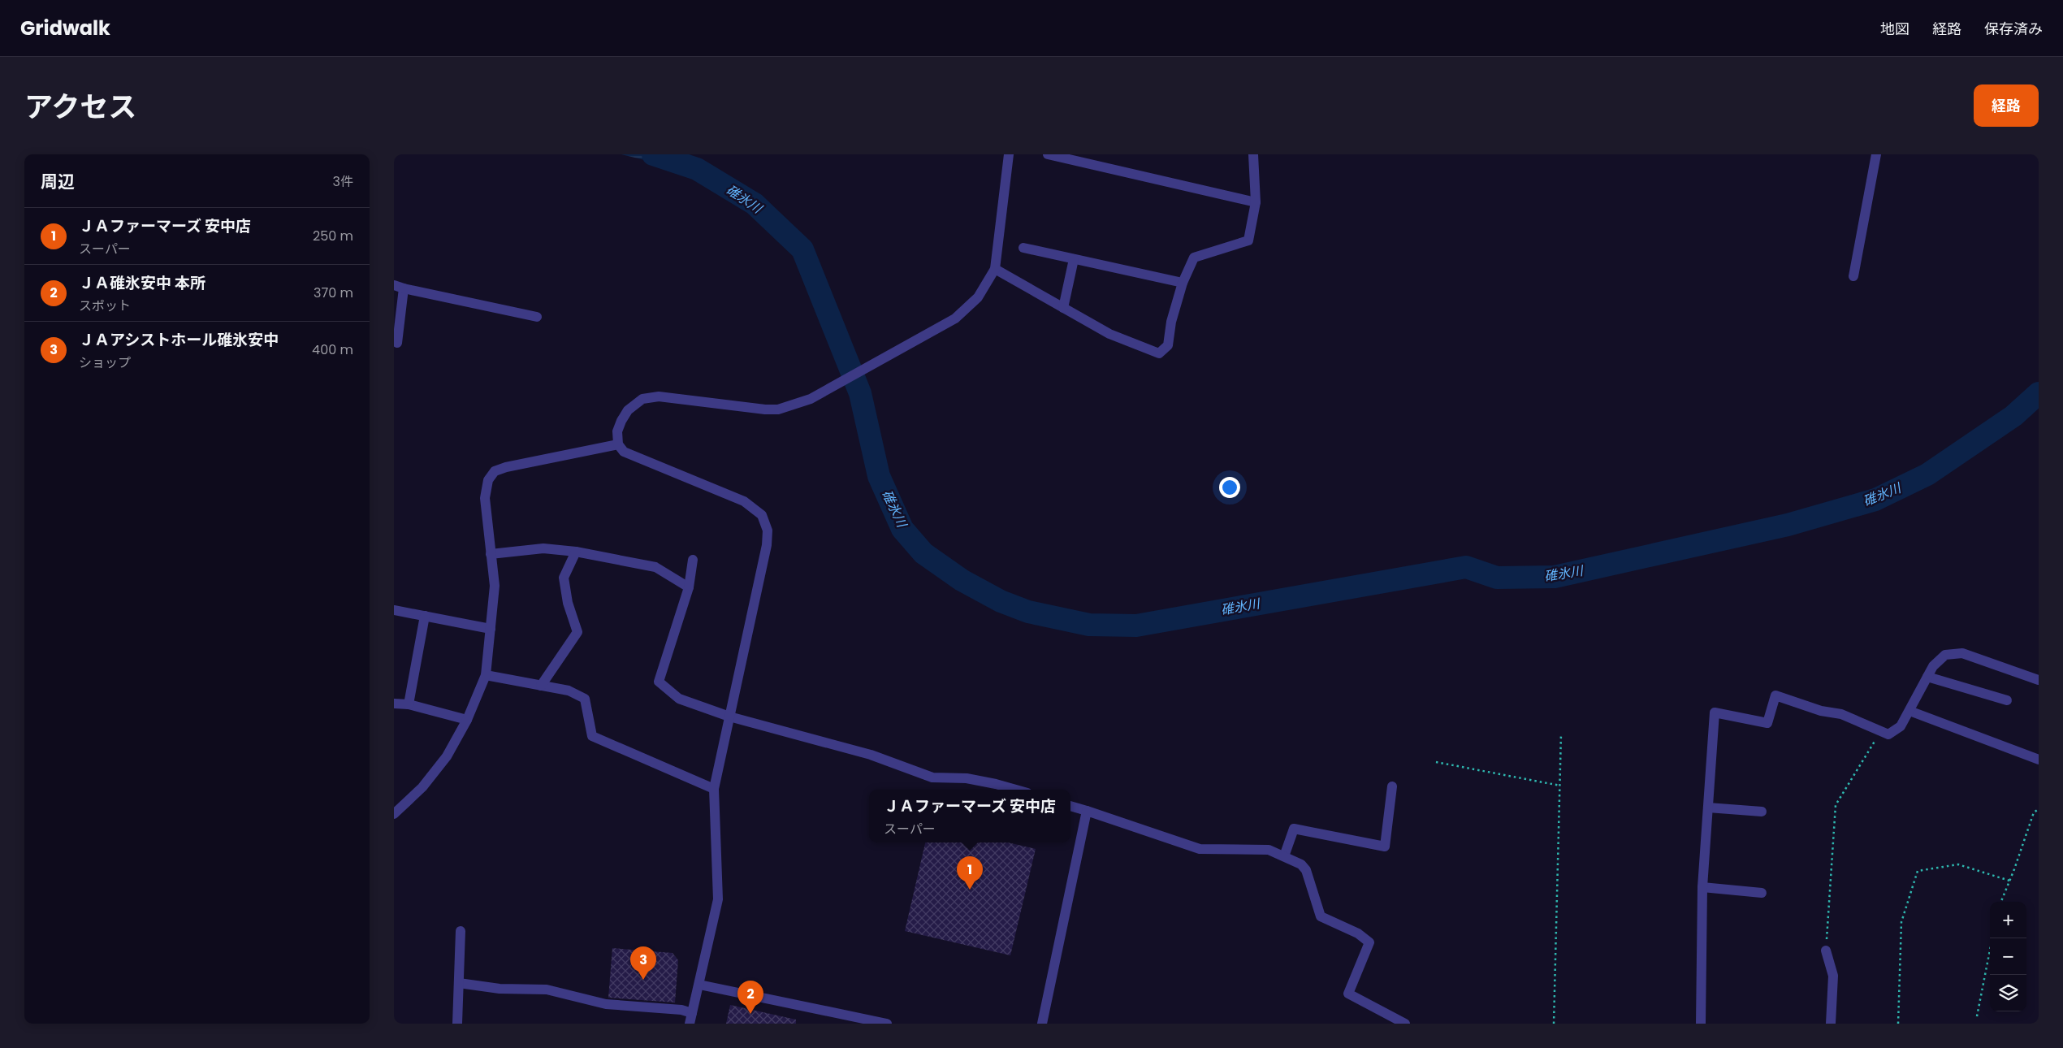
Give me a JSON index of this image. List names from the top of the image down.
{
  "water": ["碓氷川"],
  "page": {
    "header": "Gridwalk",
    "nav": ["地図", "経路", "保存済み"],
    "title": "アクセス",
    "buttons": "経路",
    "heading": ["周辺", "3件"],
    "list": [
      {
        "mark": "1",
        "name": "ＪＡファーマーズ 安中店",
        "note": "スーパー",
        "value": "250 m"
      },
      {
        "mark": "2",
        "name": "ＪＡ碓氷安中 本所",
        "note": "スポット",
        "value": "370 m"
      },
      {
        "mark": "3",
        "name": "ＪＡアシストホール碓氷安中",
        "note": "ショップ",
        "value": "400 m"
      }
    ],
    "popup": ["ＪＡファーマーズ 安中店", "スーパー"],
    "pins": ["1", "3", "2"],
    "map_buttons": ["+", "−"]
  }
}
